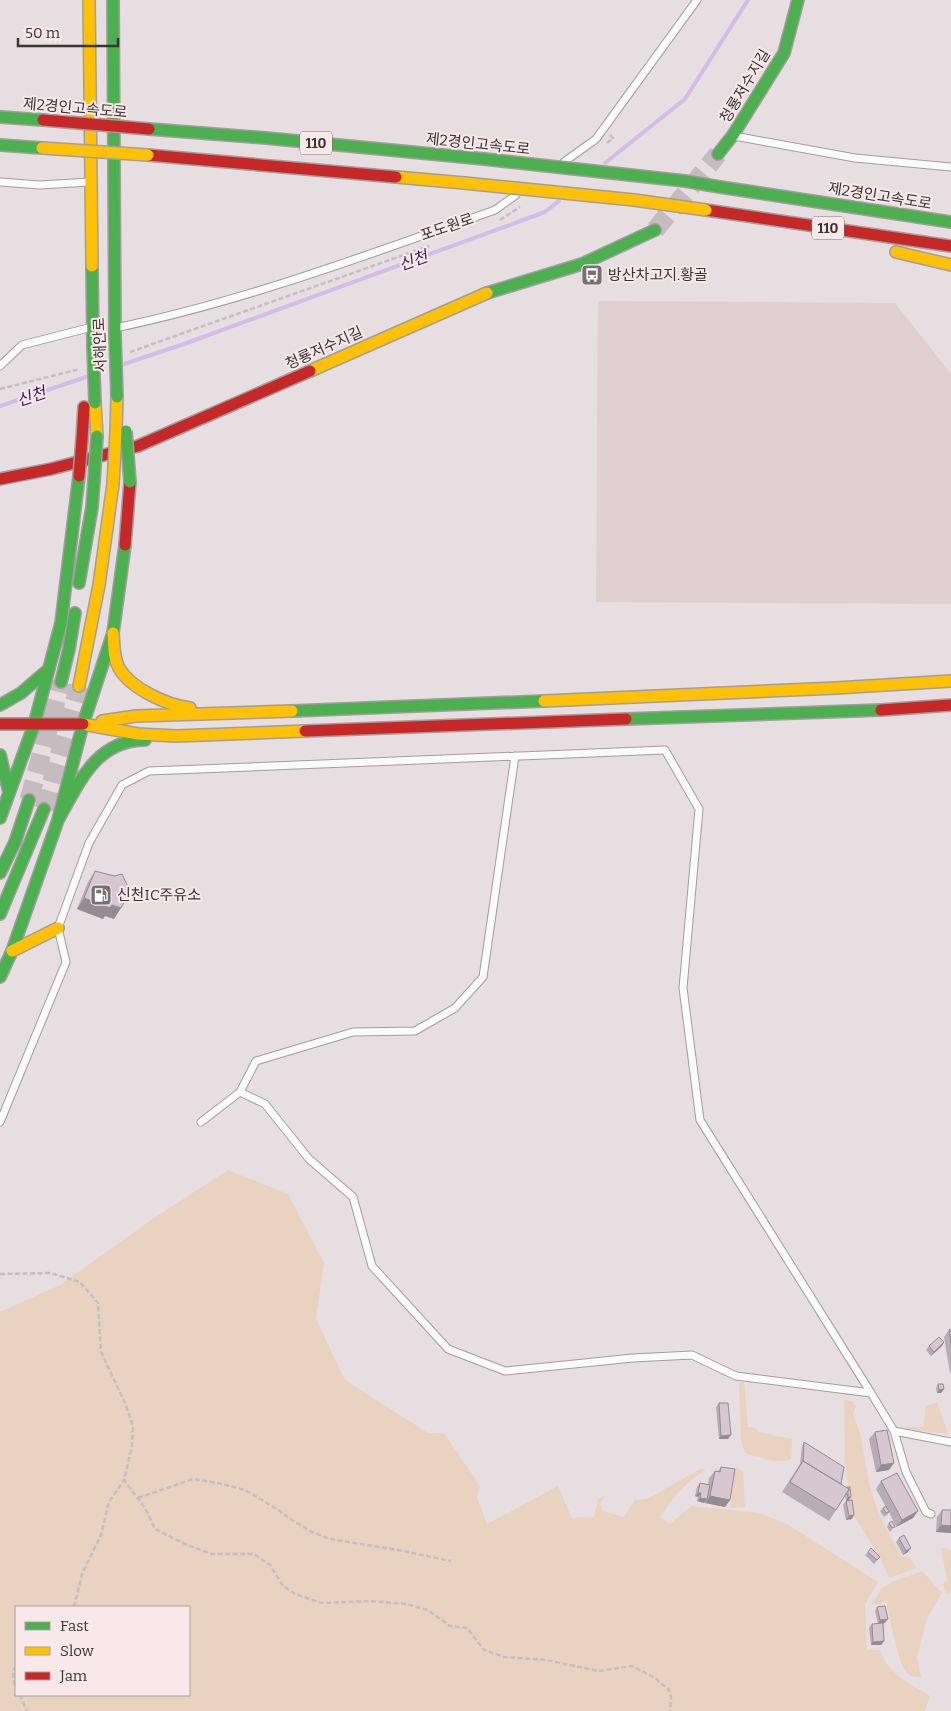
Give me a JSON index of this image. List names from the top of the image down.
{
  "streets": {
    "main road": [
      "청룡저수지길",
      "제2경인고속도로",
      "110",
      "서해안로"
    ],
    "lane": ["포도원로"]
  },
  "crossings": [
    ["포도원로", "서해안로"]
  ],
  "water": ["신천"],
  "places": {
    "bus stop": ["방산차고지.황골"],
    "fuel station": ["신천IC주유소"]
  },
  "legend": ["Fast", "Slow", "Jam"],
  "scale_bar": "50 m"
}
